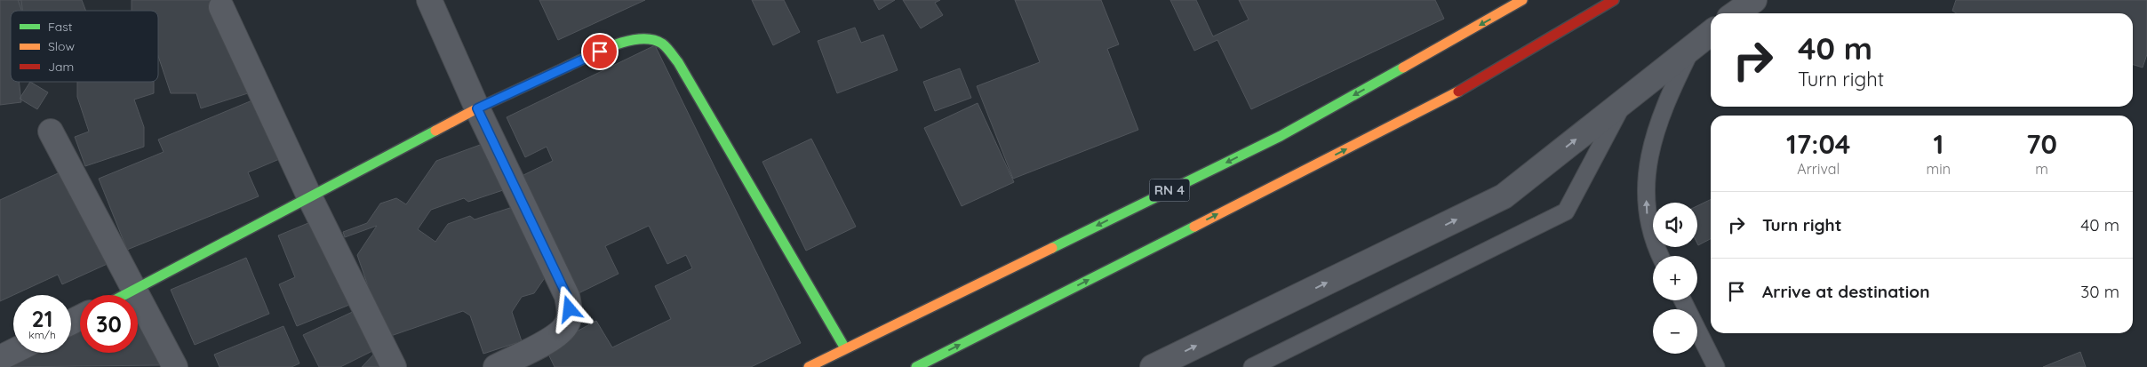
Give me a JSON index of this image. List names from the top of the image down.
{
  "streets": {
    "main road": ["RN 4"]
  },
  "legend": ["Fast", "Slow", "Jam"],
  "page": {
    "turn": ["40 m", "Turn right"],
    "eta": [
      "17:04",
      "Arrival",
      "1",
      "min",
      "70",
      "m"
    ],
    "list": [
      {
        "name": "Turn right",
        "value": "40 m"
      },
      {
        "name": "Arrive at destination",
        "value": "30 m"
      }
    ],
    "map_buttons": ["+", "−"],
    "speed": "21 km/h",
    "limit": "30"
  }
}
